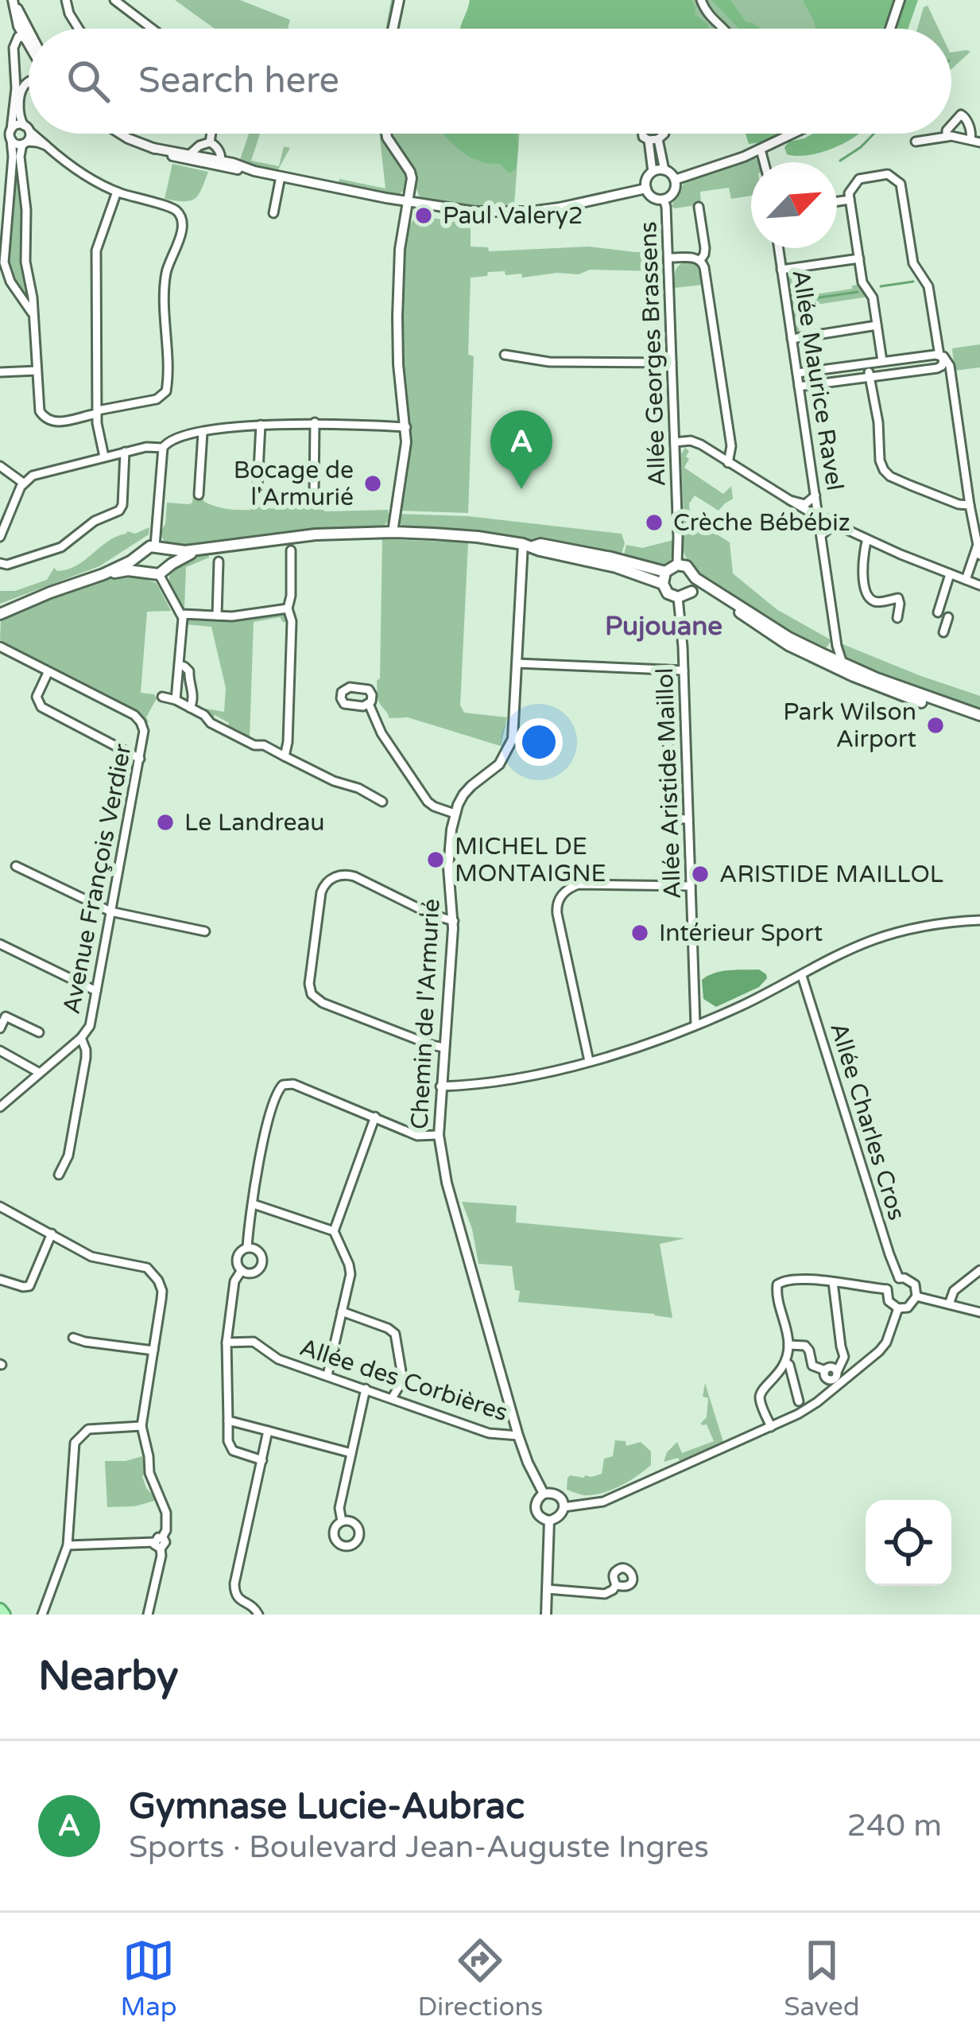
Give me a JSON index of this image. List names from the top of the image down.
{
  "streets": {
    "street": [
      "Allée Georges Brassens",
      "Allée Maurice Ravel",
      "Allée Aristide Maillol",
      "Avenue François Verdier",
      "Chemin de l'Armurié",
      "Allée Charles Cros",
      "Allée des Corbières"
    ]
  },
  "crossings": [
    ["Allée Georges Brassens", "Allée Aristide Maillol"],
    ["Chemin de l'Armurié", "Allée des Corbières"]
  ],
  "districts": ["Pujouane"],
  "places": [
    "Paul Valery2",
    "Bocage de l'Armurié",
    "Crèche Bébébiz",
    "Park Wilson Airport",
    "Le Landreau",
    "MICHEL DE MONTAIGNE",
    "ARISTIDE MAILLOL",
    "Intérieur Sport"
  ],
  "north": "top right",
  "page": {
    "search": "Search here",
    "pins": "A",
    "heading": "Nearby",
    "list": [
      {
        "mark": "A",
        "name": "Gymnase Lucie-Aubrac",
        "note": "Sports · Boulevard Jean-Auguste Ingres",
        "value": "240 m"
      }
    ],
    "nav": ["Map", "Directions", "Saved"]
  }
}
